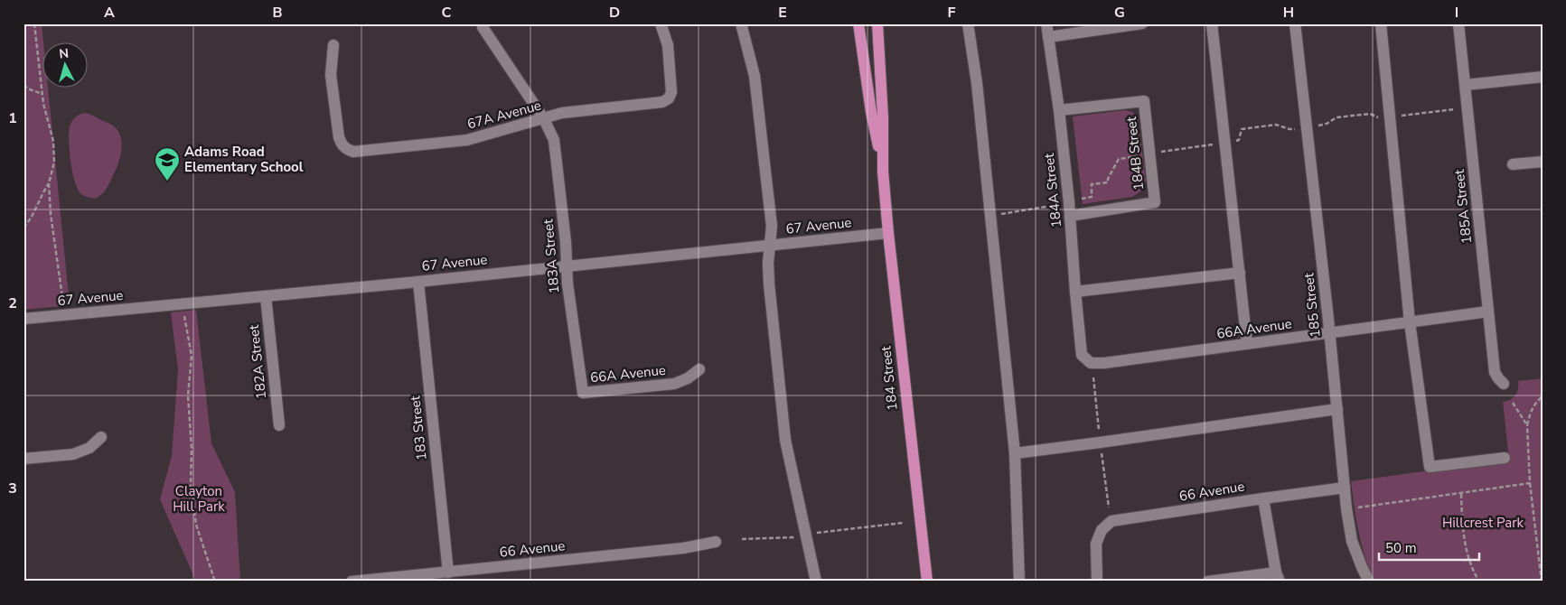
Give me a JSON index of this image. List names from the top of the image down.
{
  "streets": {
    "main road": ["184 Street"],
    "street": [
      "67A Avenue",
      "184B Street",
      "184A Street",
      "185A Street",
      "67 Avenue",
      "183A Street",
      "185 Street",
      "66A Avenue",
      "182A Street",
      "183 Street",
      "66 Avenue"
    ]
  },
  "crossings": [
    ["67A Avenue", "183A Street"],
    ["184B Street", "184A Street"],
    ["184A Street", "66A Avenue"],
    ["185A Street", "66A Avenue"],
    ["67 Avenue", "183A Street"],
    ["67 Avenue", "182A Street"],
    ["67 Avenue", "184 Street"],
    ["67 Avenue", "183 Street"],
    ["183A Street", "66A Avenue"],
    ["185 Street", "66A Avenue"],
    ["185 Street", "66 Avenue"],
    ["183 Street", "66 Avenue"]
  ],
  "parks": ["Clayton Hill Park", "Hillcrest Park"],
  "places": {
    "school or university": ["Adams Road Elementary School"]
  },
  "scale_bar": "50 m",
  "north": "top",
  "grid": {
    "columns": [
      "A",
      "B",
      "C",
      "D",
      "E",
      "F",
      "G",
      "H",
      "I"
    ],
    "rows": ["1", "2", "3"]
  }
}
